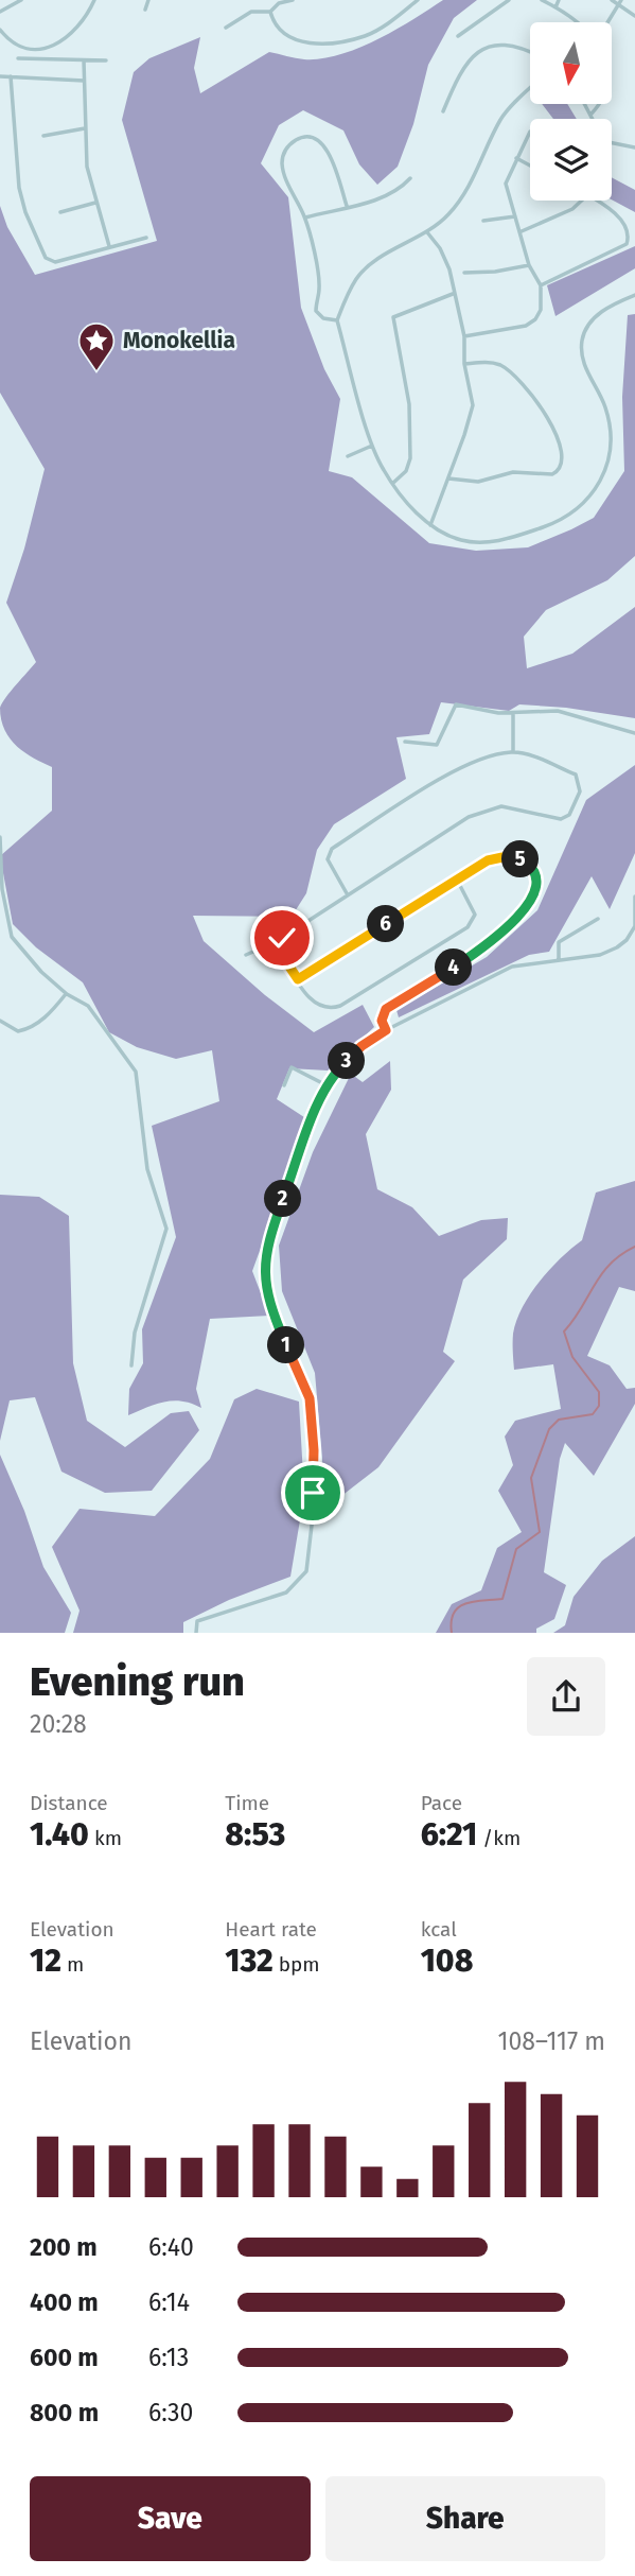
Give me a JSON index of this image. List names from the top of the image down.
{
  "places": {
    "place": ["Monokellia"]
  },
  "north": "bottom",
  "page": {
    "pins": [
      "5",
      "6",
      "4",
      "3",
      "2",
      "1"
    ],
    "heading": ["Evening run", "20:28"],
    "stats": [
      ["Distance", "1.40 km"],
      ["Time", "8:53"],
      ["Pace", "6:21 /km"],
      ["Elevation", "12 m"],
      ["Heart rate", "132 bpm"],
      ["kcal", "108"]
    ],
    "chart": ["Elevation", "108–117 m"],
    "list": [
      {
        "name": "200 m",
        "note": "6:40"
      },
      {
        "name": "400 m",
        "note": "6:14"
      },
      {
        "name": "600 m",
        "note": "6:13"
      },
      {
        "name": "800 m",
        "note": "6:30"
      }
    ],
    "buttons": ["Save", "Share"]
  }
}
